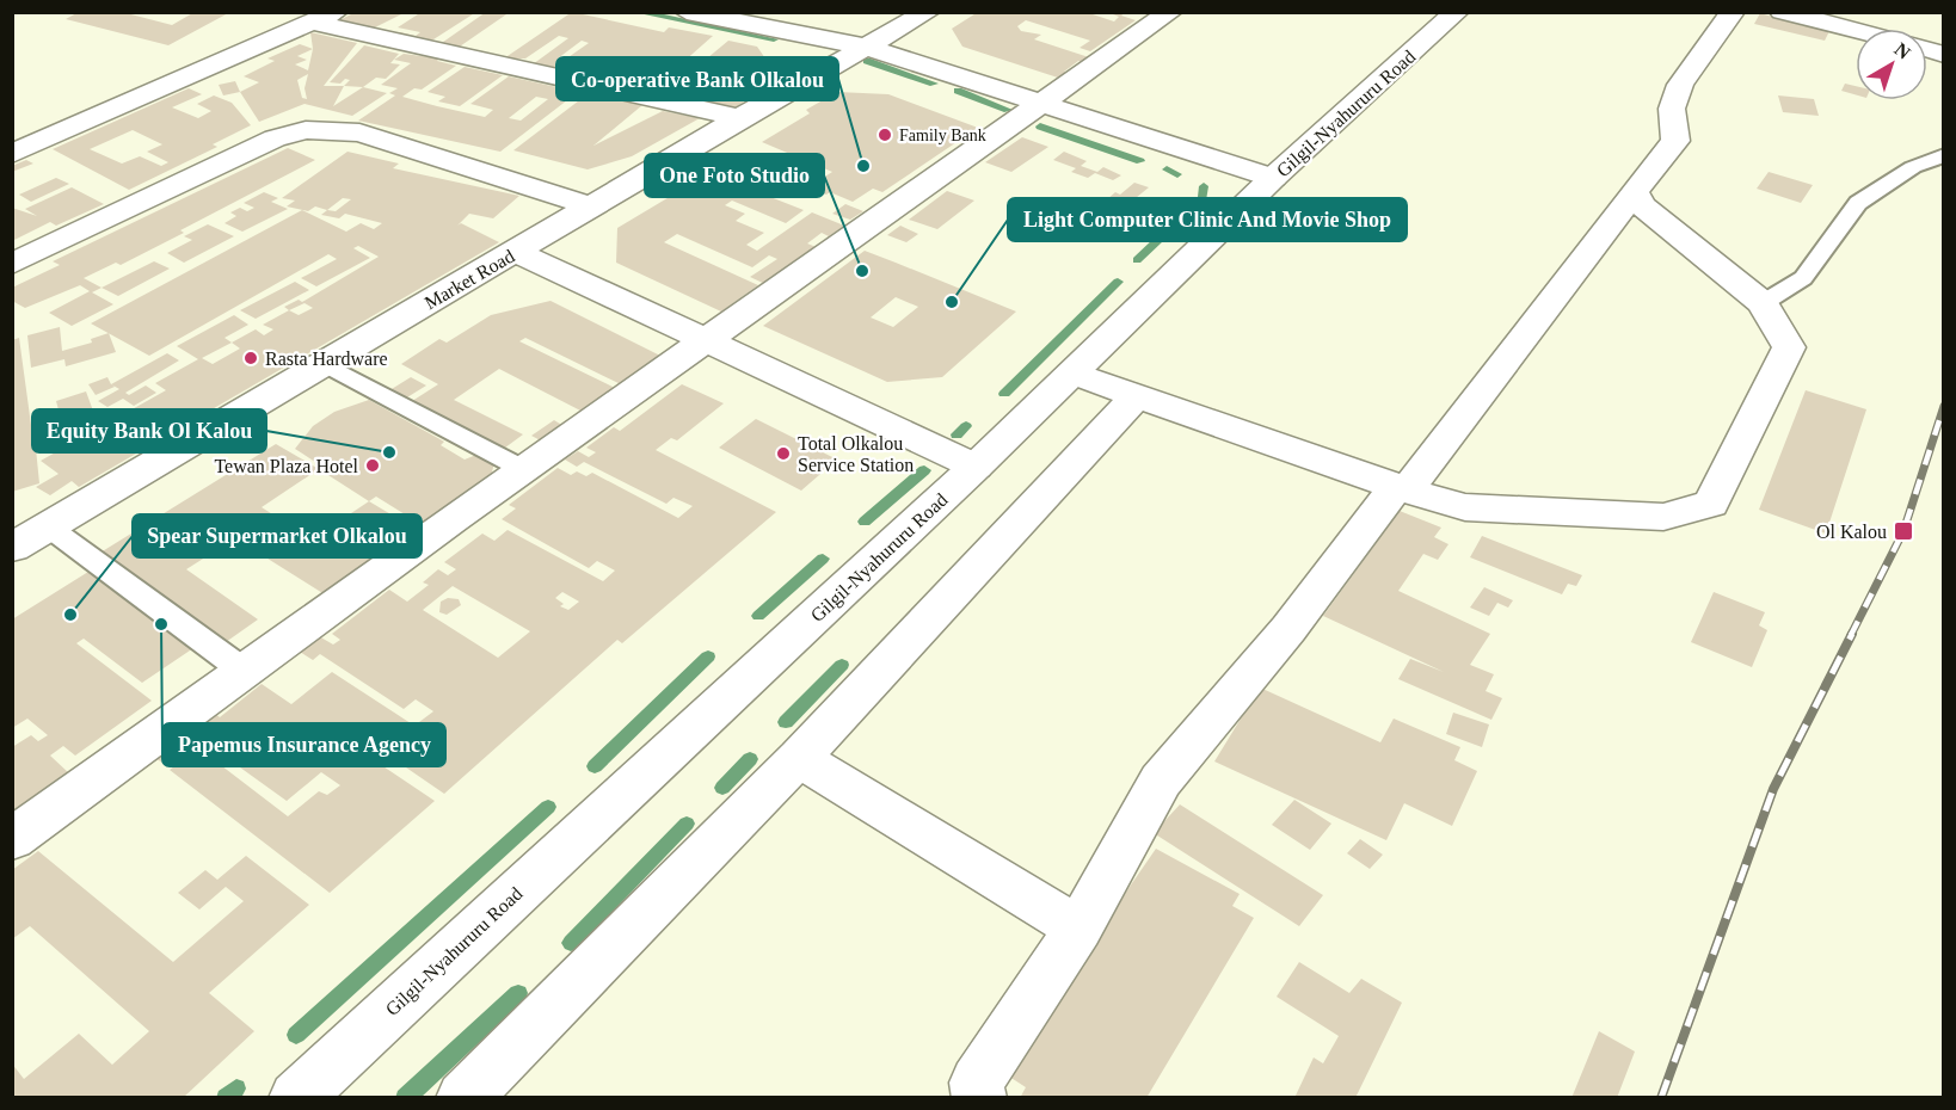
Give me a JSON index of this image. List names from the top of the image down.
{
  "streets": {
    "street": ["Gilgil-Nyahururu Road", "Market Road"]
  },
  "places": {
    "other": [
      "Family Bank",
      "Co-operative Bank Olkalou",
      "One Foto Studio",
      "Light Computer Clinic And Movie Shop",
      "Rasta Hardware",
      "Equity Bank Ol Kalou",
      "Total Olkalou Service Station",
      "Tewan Plaza Hotel",
      "Spear Supermarket Olkalou",
      "Papemus Insurance Agency"
    ],
    "transit": ["Ol Kalou"]
  },
  "north": "top right"
}
